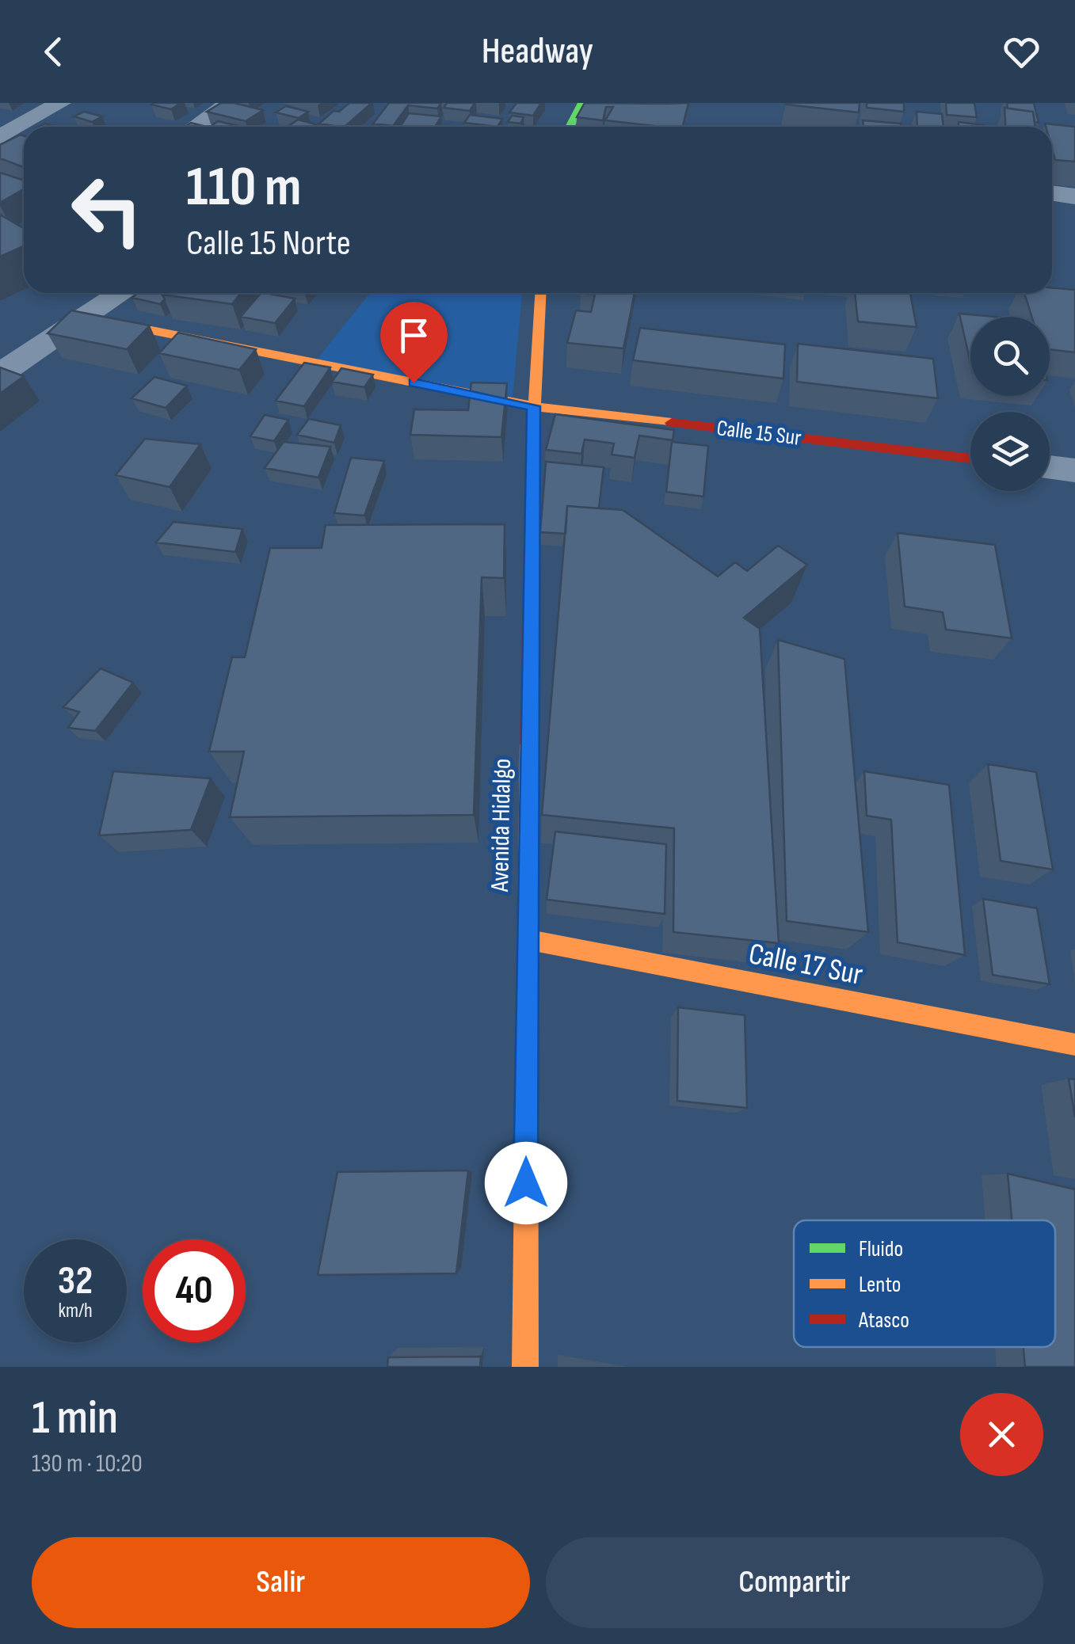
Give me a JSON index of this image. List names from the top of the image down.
{
  "streets": {
    "street": ["Calle 15 Sur", "Avenida Hidalgo", "Calle 17 Sur"]
  },
  "crossings": [
    ["Calle 15 Sur", "Avenida Hidalgo"],
    ["Avenida Hidalgo", "Calle 17 Sur"]
  ],
  "legend": ["Fluido", "Lento", "Atasco"],
  "page": {
    "header": "Headway",
    "turn": ["110 m", "Calle 15 Norte"],
    "speed": "32 km/h",
    "limit": "40",
    "heading": ["1 min", "130 m · 10:20"],
    "buttons": ["Salir", "Compartir"]
  }
}
